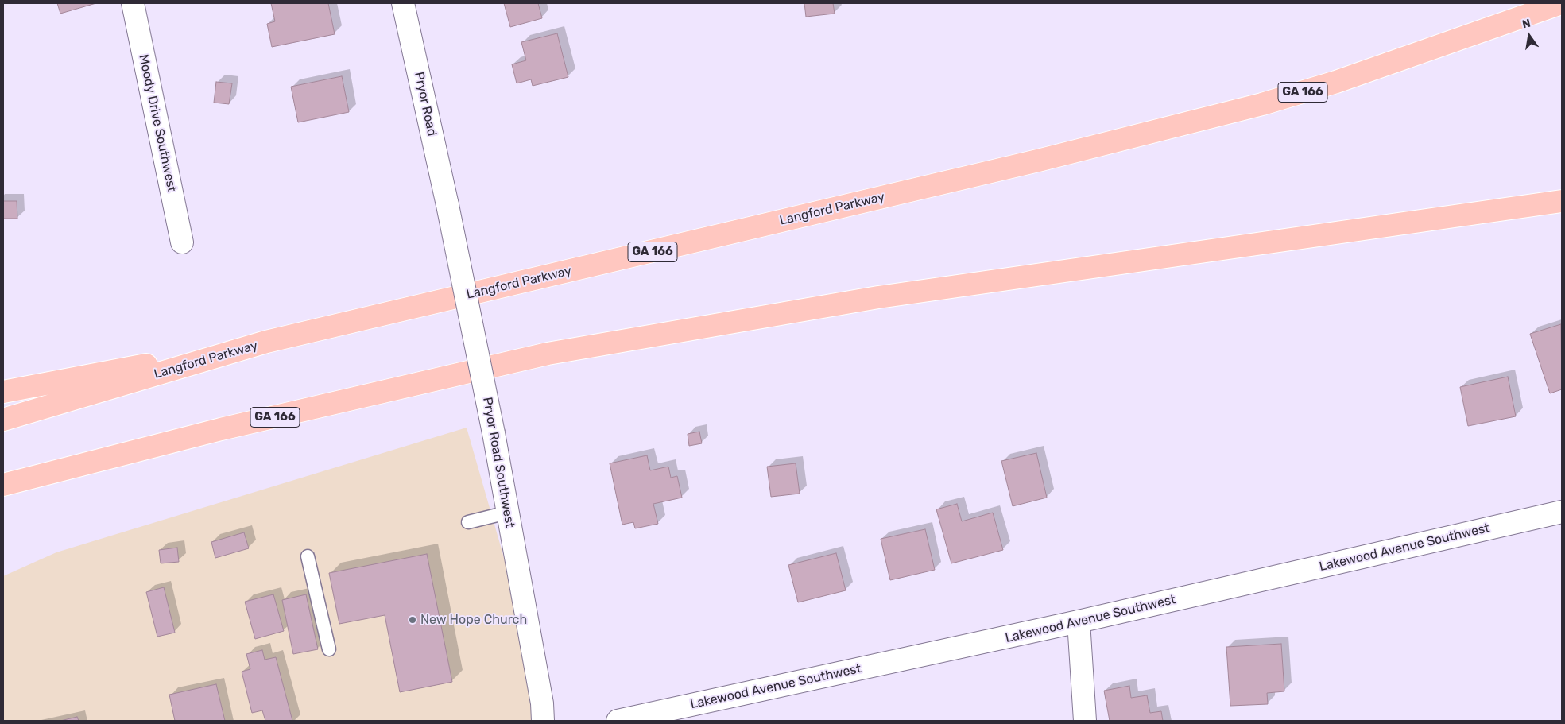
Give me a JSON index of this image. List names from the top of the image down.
{
  "streets": {
    "highway": ["GA 166", "Langford Parkway"],
    "street": [
      "Pryor Road",
      "Moody Drive Southwest",
      "Pryor Road Southwest",
      "Lakewood Avenue Southwest"
    ]
  },
  "crossings": [
    ["Pryor Road", "Pryor Road Southwest"]
  ],
  "places": ["New Hope Church"],
  "north": "top"
}
